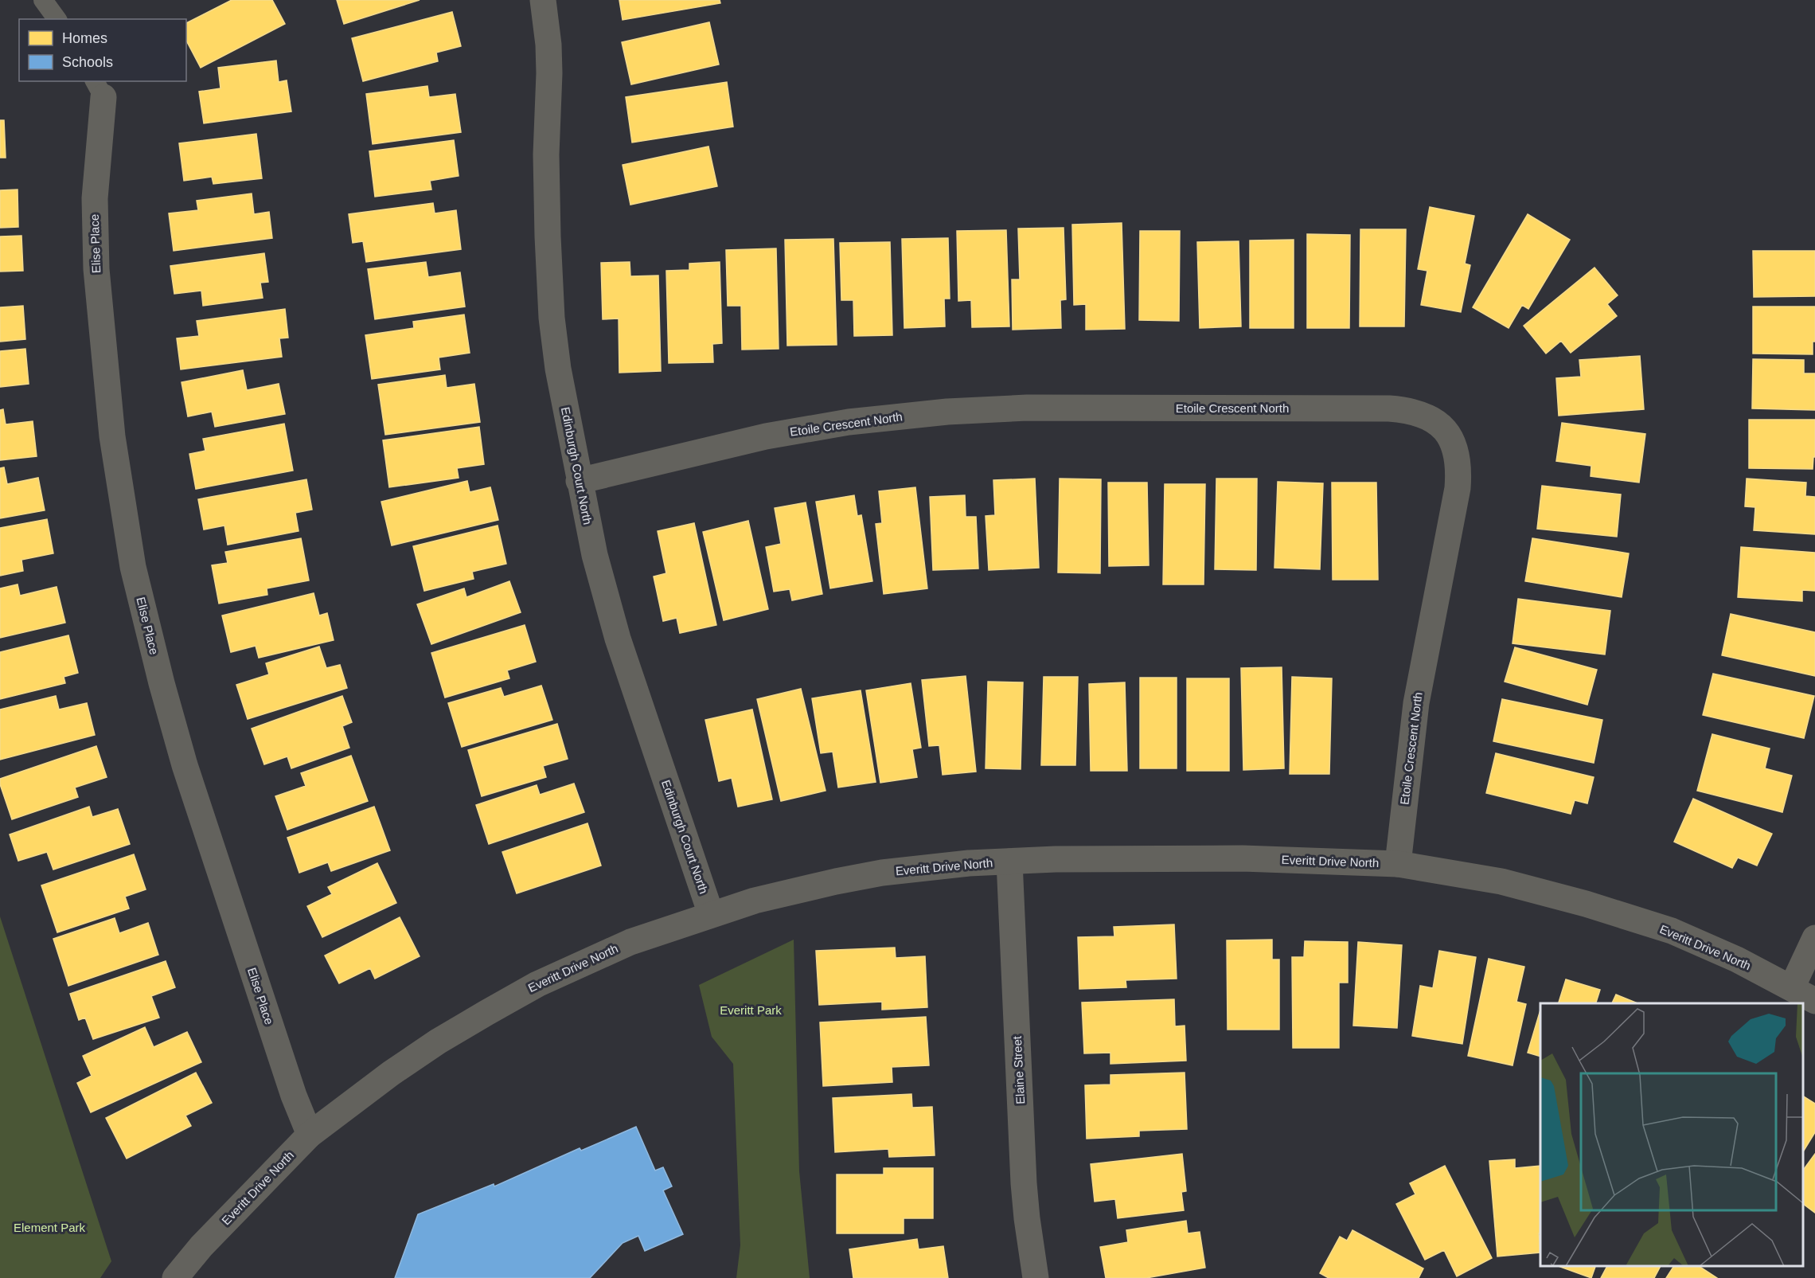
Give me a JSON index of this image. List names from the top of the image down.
{
  "streets": {
    "street": [
      "Elise Place",
      "Etoile Crescent North",
      "Edinburgh Court North",
      "Everitt Drive North",
      "Elaine Street"
    ]
  },
  "crossings": [
    ["Elise Place", "Everitt Drive North"],
    ["Etoile Crescent North", "Edinburgh Court North"],
    ["Etoile Crescent North", "Everitt Drive North"],
    ["Edinburgh Court North", "Everitt Drive North"],
    ["Everitt Drive North", "Elaine Street"]
  ],
  "parks": ["Everitt Park", "Element Park"],
  "legend": ["Homes", "Schools"]
}
